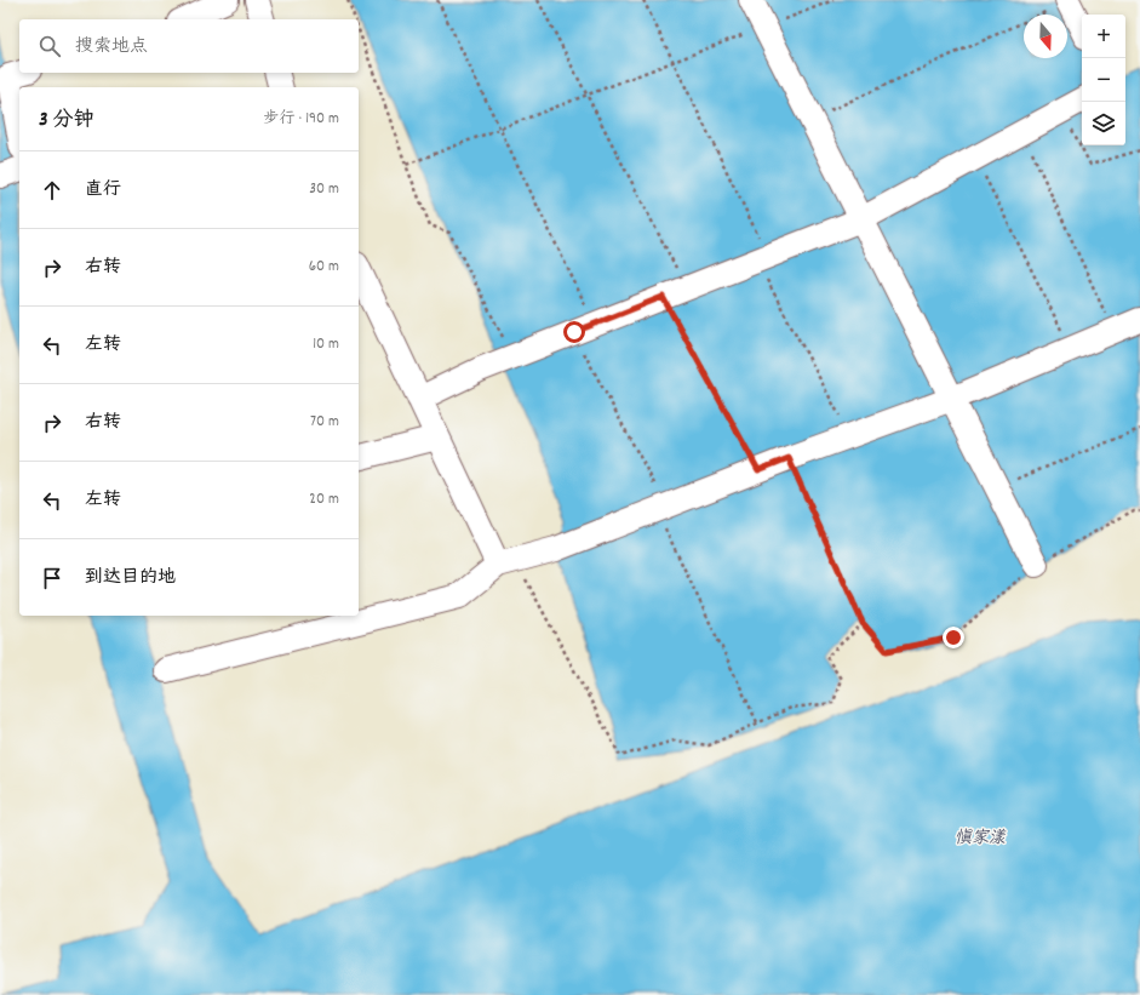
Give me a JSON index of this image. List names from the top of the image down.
{
  "water": ["慎家漾"],
  "north": "bottom",
  "page": {
    "map_buttons": ["+", "−"],
    "search": "搜索地点",
    "heading": ["3 分钟", "步行 · 190 m"],
    "list": [
      ["直行", "30 m"],
      ["右转", "60 m"],
      ["左转", "10 m"],
      ["右转", "70 m"],
      ["左转", "20 m"],
      "到达目的地"
    ]
  }
}
